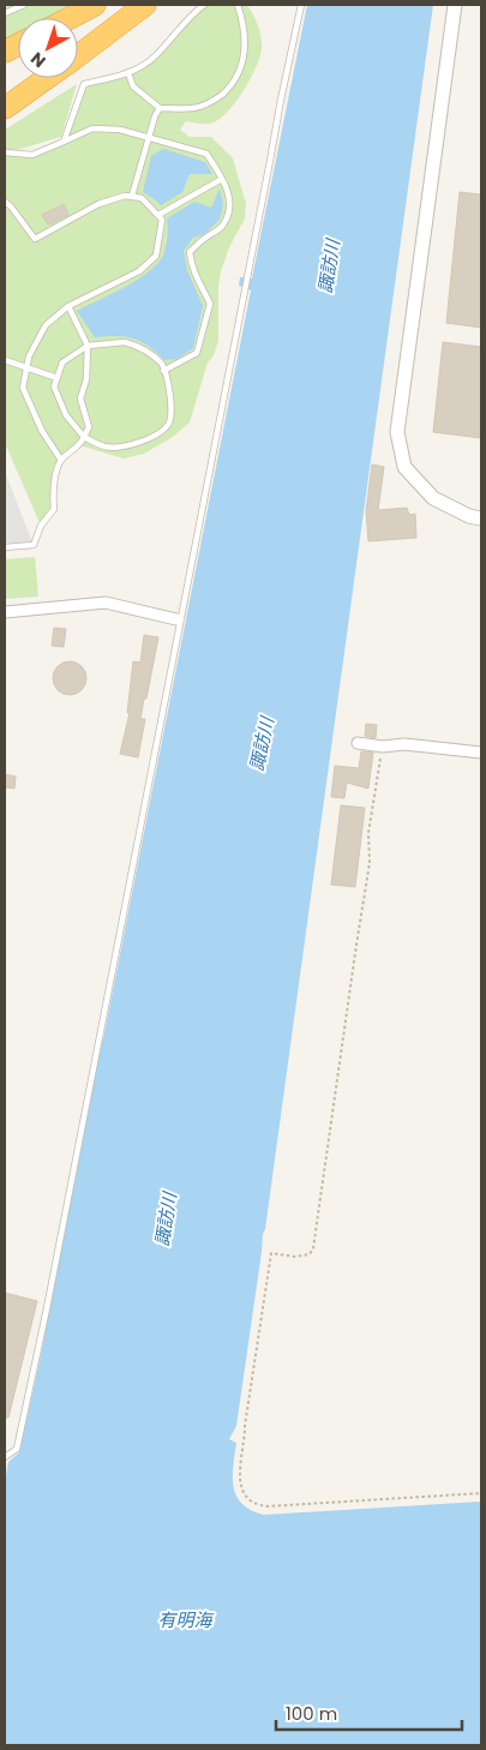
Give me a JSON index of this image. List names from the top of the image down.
{
  "water": ["諏訪川", "有明海"],
  "scale_bar": "100 m",
  "north": "bottom left"
}
